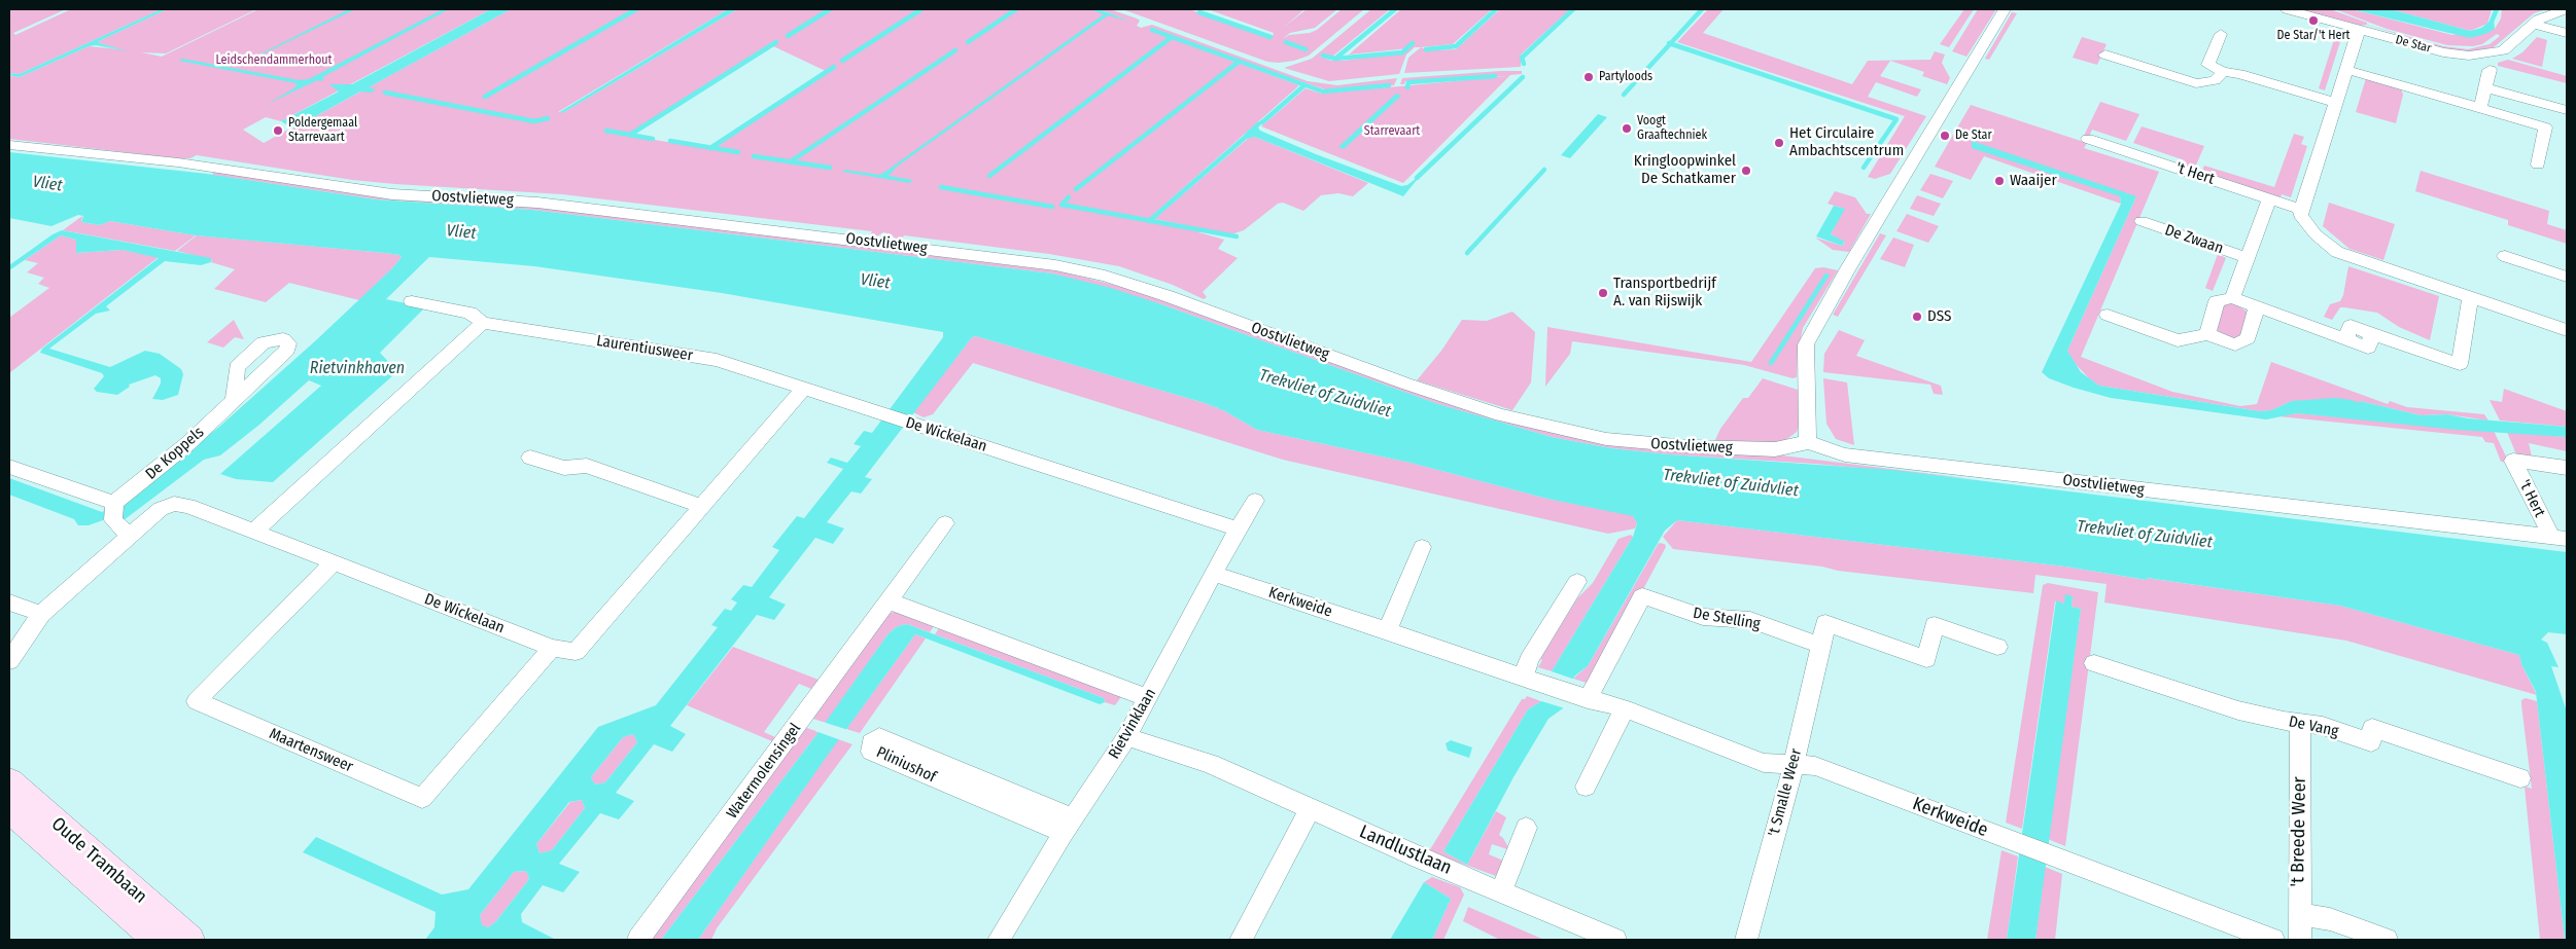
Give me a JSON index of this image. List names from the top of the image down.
{
  "streets": {
    "street": [
      "De Star",
      "'t Hert",
      "Oostvlietweg",
      "De Zwaan",
      "Laurentiusweer",
      "De Wickelaan",
      "De Koppels",
      "Kerkweide",
      "De Stelling",
      "Rietvinklaan",
      "De Vang",
      "Maartensweer",
      "Pliniushof",
      "Watermolensingel",
      "'t Smalle Weer",
      "'t Breede Weer",
      "Landlustlaan",
      "Oude Trambaan"
    ]
  },
  "crossings": [
    ["'t Hert", "Oostvlietweg"],
    ["Laurentiusweer", "De Wickelaan"],
    ["De Wickelaan", "Rietvinklaan"],
    ["De Wickelaan", "Maartensweer"],
    ["Kerkweide", "De Stelling"],
    ["Kerkweide", "Rietvinklaan"],
    ["Kerkweide", "'t Smalle Weer"],
    ["De Stelling", "'t Smalle Weer"],
    ["Rietvinklaan", "Pliniushof"],
    ["Rietvinklaan", "Landlustlaan"],
    ["De Vang", "'t Breede Weer"]
  ],
  "water": ["Vliet", "Rietvinkhaven", "Trekvliet of Zuidvliet"],
  "parks": ["Leidschendammerhout", "Starrevaart"],
  "places": [
    "De Star/'t Hert",
    "Partyloods",
    "Voogt Graaftechniek",
    "Poldergemaal Starrevaart",
    "De Star",
    "Het Circulaire Ambachtscentrum",
    "Kringloopwinkel De Schatkamer",
    "Waaijer",
    "Transportbedrijf A. van Rijswijk",
    "DSS"
  ]
}
